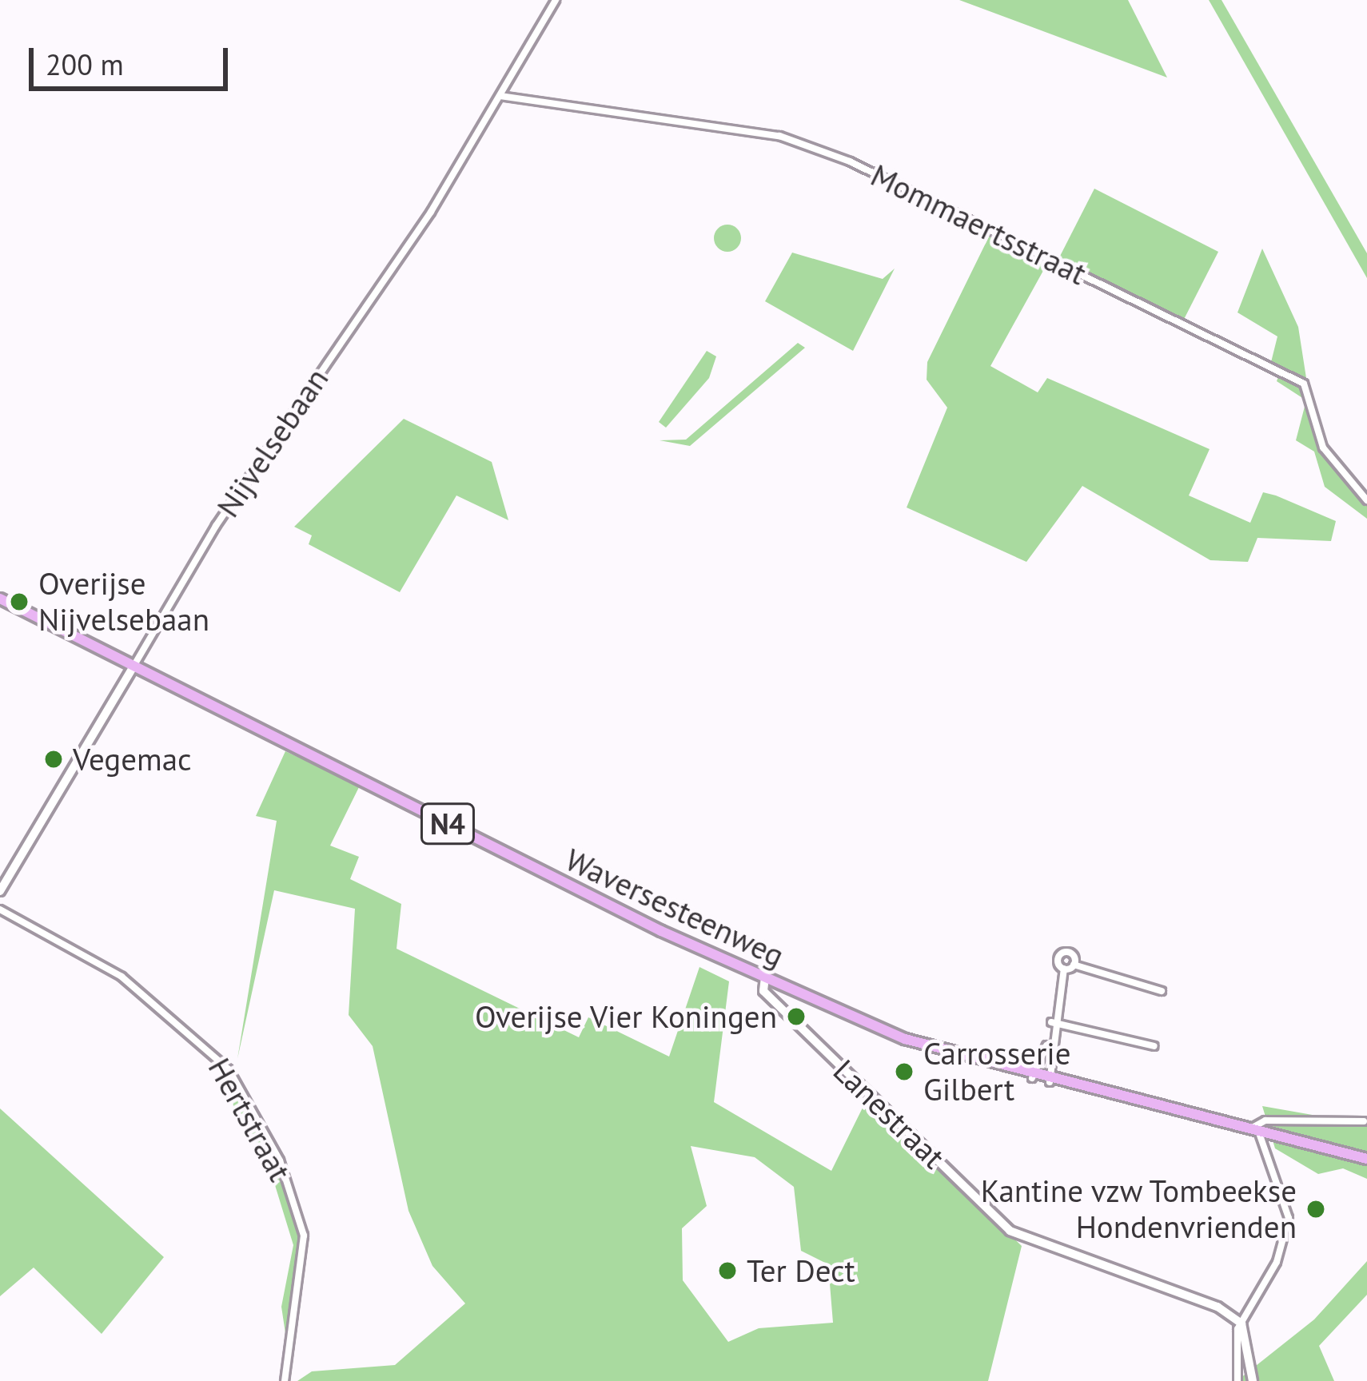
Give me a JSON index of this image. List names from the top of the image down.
{
  "streets": {
    "main road": ["N4", "Waversesteenweg"],
    "street": [
      "Mommaertsstraat",
      "Nijvelsebaan",
      "Lanestraat",
      "Hertstraat"
    ]
  },
  "crossings": [
    ["Mommaertsstraat", "Nijvelsebaan"],
    ["Nijvelsebaan", "Waversesteenweg"],
    ["Waversesteenweg", "Lanestraat"]
  ],
  "places": [
    "Overijse Nijvelsebaan",
    "Vegemac",
    "Overijse Vier Koningen",
    "Carrosserie Gilbert",
    "Kantine vzw Tombeekse Hondenvrienden",
    "Ter Dect"
  ],
  "scale_bar": "200 m"
}
